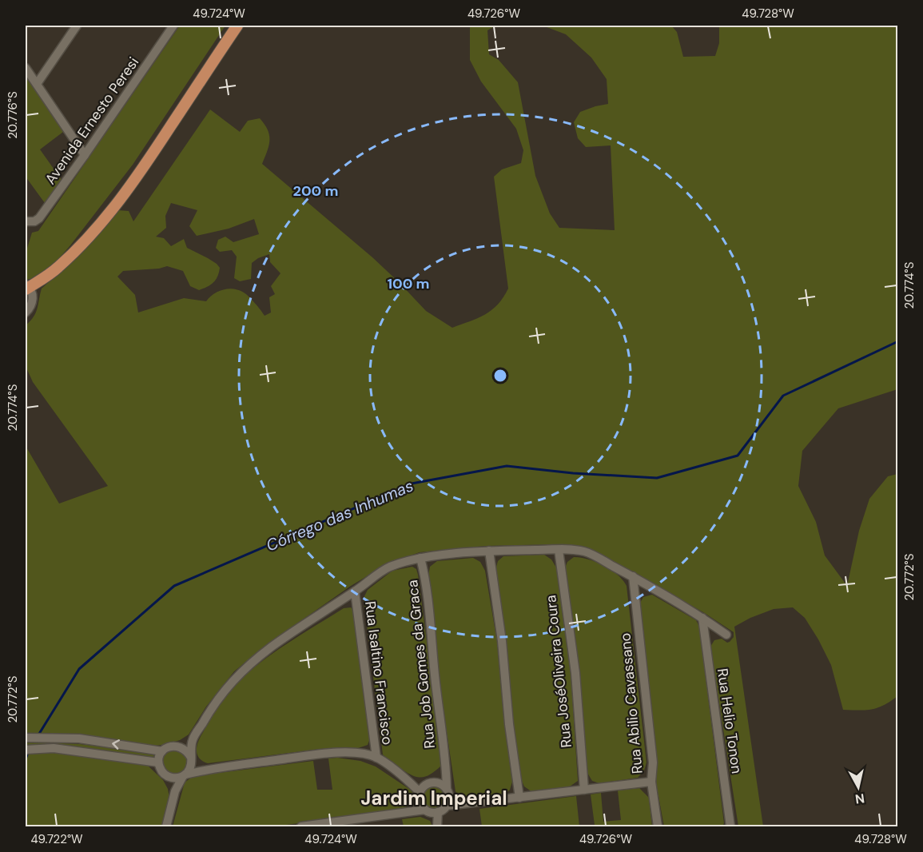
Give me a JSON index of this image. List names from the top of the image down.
{
  "streets": {
    "street": [
      "Avenida Ernesto Peresi",
      "Rua Job Gomes da Graca",
      "Rua JoséOliveira Coura",
      "Rua Isaltino Francisco",
      "Rua Abilio Cavassano",
      "Rua Helio Tonon"
    ]
  },
  "districts": ["Jardim Imperial"],
  "water": ["Córrego das Inhumas"],
  "north": "bottom",
  "coordinates": [
    "49.724°W",
    "49.726°W",
    "49.728°W",
    "20.776°S",
    "20.774°S",
    "20.772°S",
    "49.722°W"
  ],
  "rings": ["200 m", "100 m"]
}
